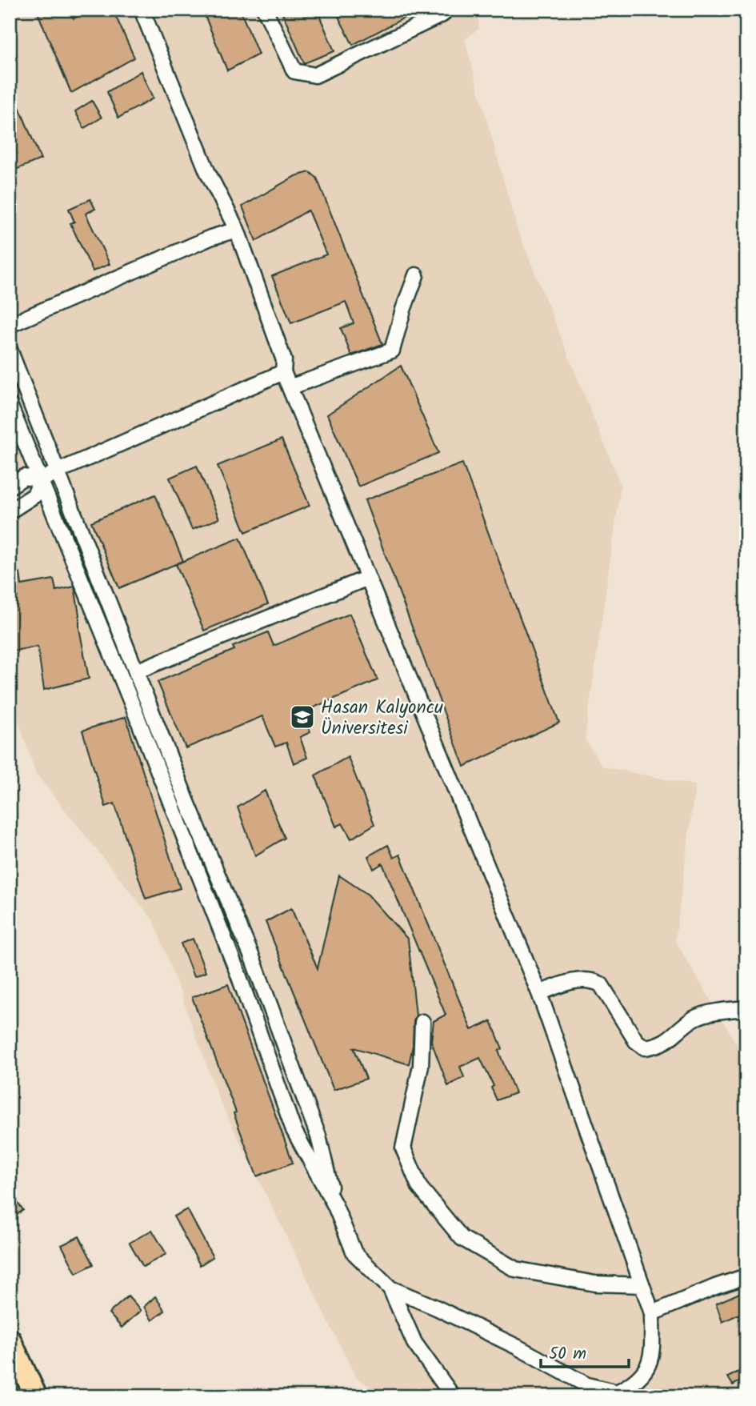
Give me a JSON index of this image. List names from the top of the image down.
{
  "places": {
    "school or university": ["Hasan Kalyoncu Üniversitesi"]
  },
  "scale_bar": "50 m"
}
